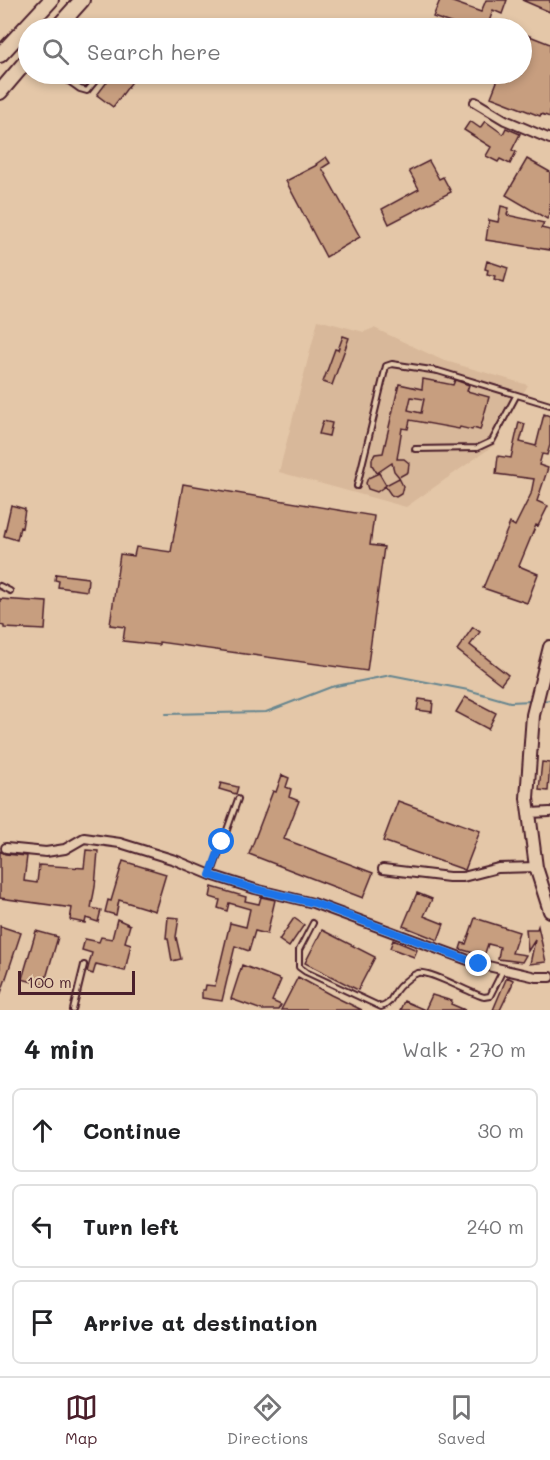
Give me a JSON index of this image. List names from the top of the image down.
{
  "scale_bar": "100 m",
  "page": {
    "search": "Search here",
    "scale": "100 m",
    "heading": ["4 min", "Walk · 270 m"],
    "list": [
      ["Continue", "30 m"],
      ["Turn left", "240 m"],
      "Arrive at destination"
    ],
    "nav": ["Map", "Directions", "Saved"]
  }
}
